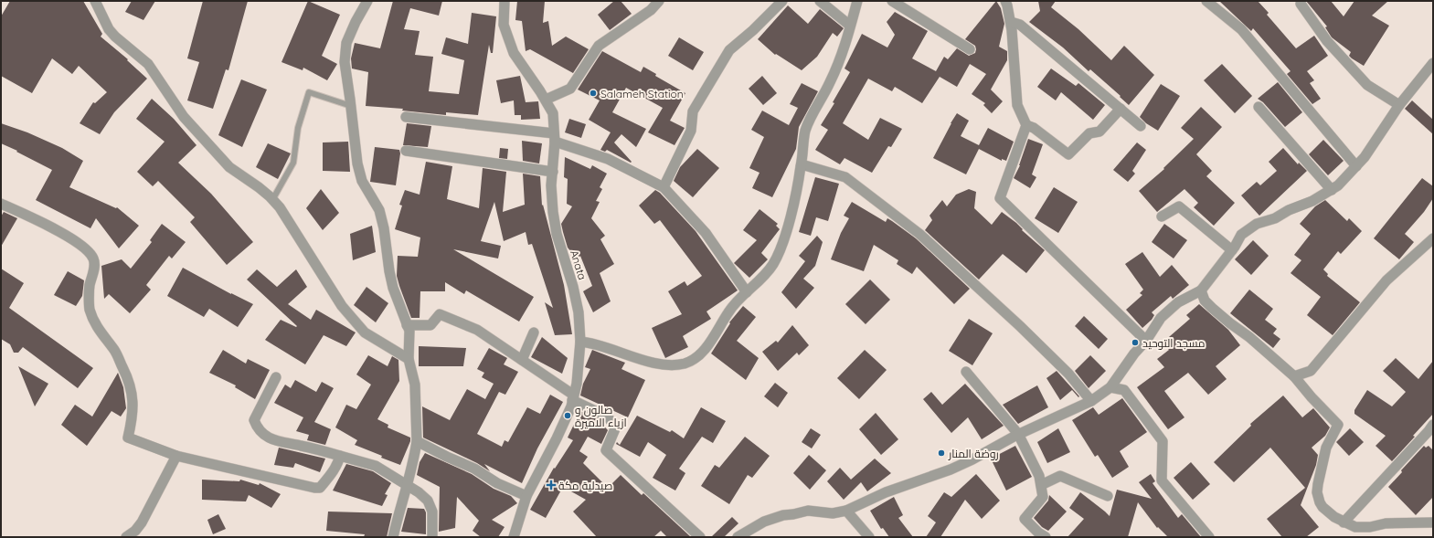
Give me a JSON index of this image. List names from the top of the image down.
{
  "streets": {
    "street": ["Anata"]
  },
  "places": {
    "other": [
      "Salameh Station",
      "مسجد التوحيد",
      "صالون و ازياء الاميرة",
      "روضة المنار"
    ],
    "health": ["صيدلية مكة"]
  }
}
